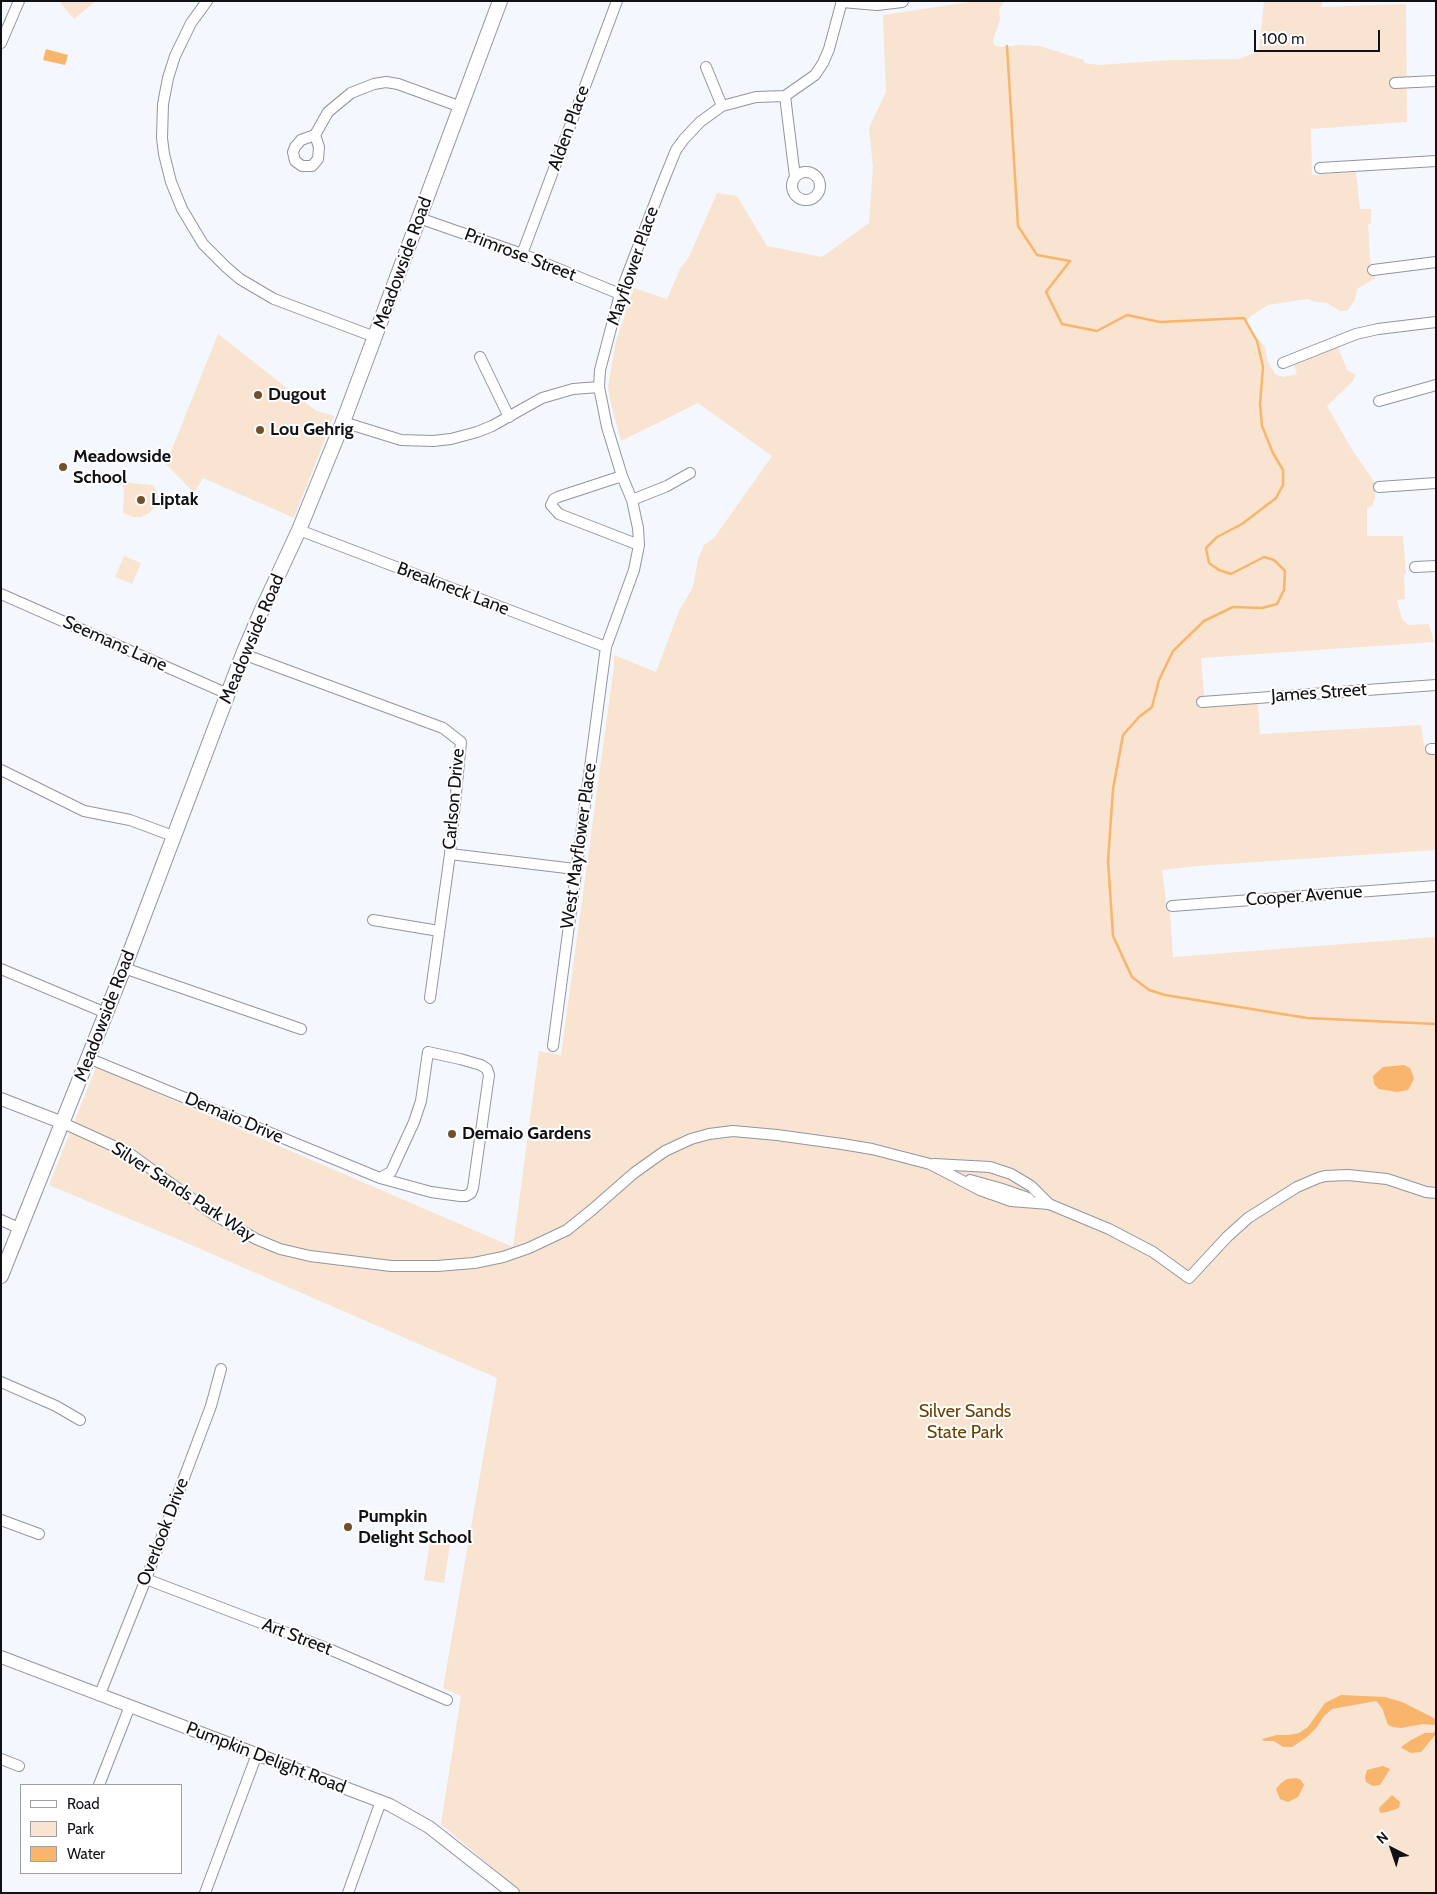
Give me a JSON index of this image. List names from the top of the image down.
{
  "streets": {
    "main road": ["Meadowside Road"],
    "street": [
      "Alden Place",
      "Primrose Street",
      "Mayflower Place",
      "Breakneck Lane",
      "Seemans Lane",
      "James Street",
      "Carlson Drive",
      "West Mayflower Place",
      "Cooper Avenue",
      "Demaio Drive",
      "Silver Sands Park Way",
      "Overlook Drive",
      "Art Street",
      "Pumpkin Delight Road"
    ]
  },
  "crossings": [
    ["Alden Place", "Primrose Street"],
    ["Primrose Street", "Meadowside Road"],
    ["Primrose Street", "Mayflower Place"],
    ["Meadowside Road", "Breakneck Lane"],
    ["Meadowside Road", "Seemans Lane"],
    ["Meadowside Road", "Carlson Drive"],
    ["Meadowside Road", "Demaio Drive"],
    ["Meadowside Road", "Silver Sands Park Way"],
    ["Mayflower Place", "Breakneck Lane"],
    ["Mayflower Place", "West Mayflower Place"],
    ["Breakneck Lane", "West Mayflower Place"],
    ["Overlook Drive", "Art Street"],
    ["Overlook Drive", "Pumpkin Delight Road"]
  ],
  "parks": ["Silver Sands State Park"],
  "places": [
    "Dugout",
    "Lou Gehrig",
    "Meadowside School",
    "Liptak",
    "Demaio Gardens",
    "Pumpkin Delight School"
  ],
  "legend": ["Road", "Park", "Water"],
  "scale_bar": "100 m",
  "north": "top left"
}
